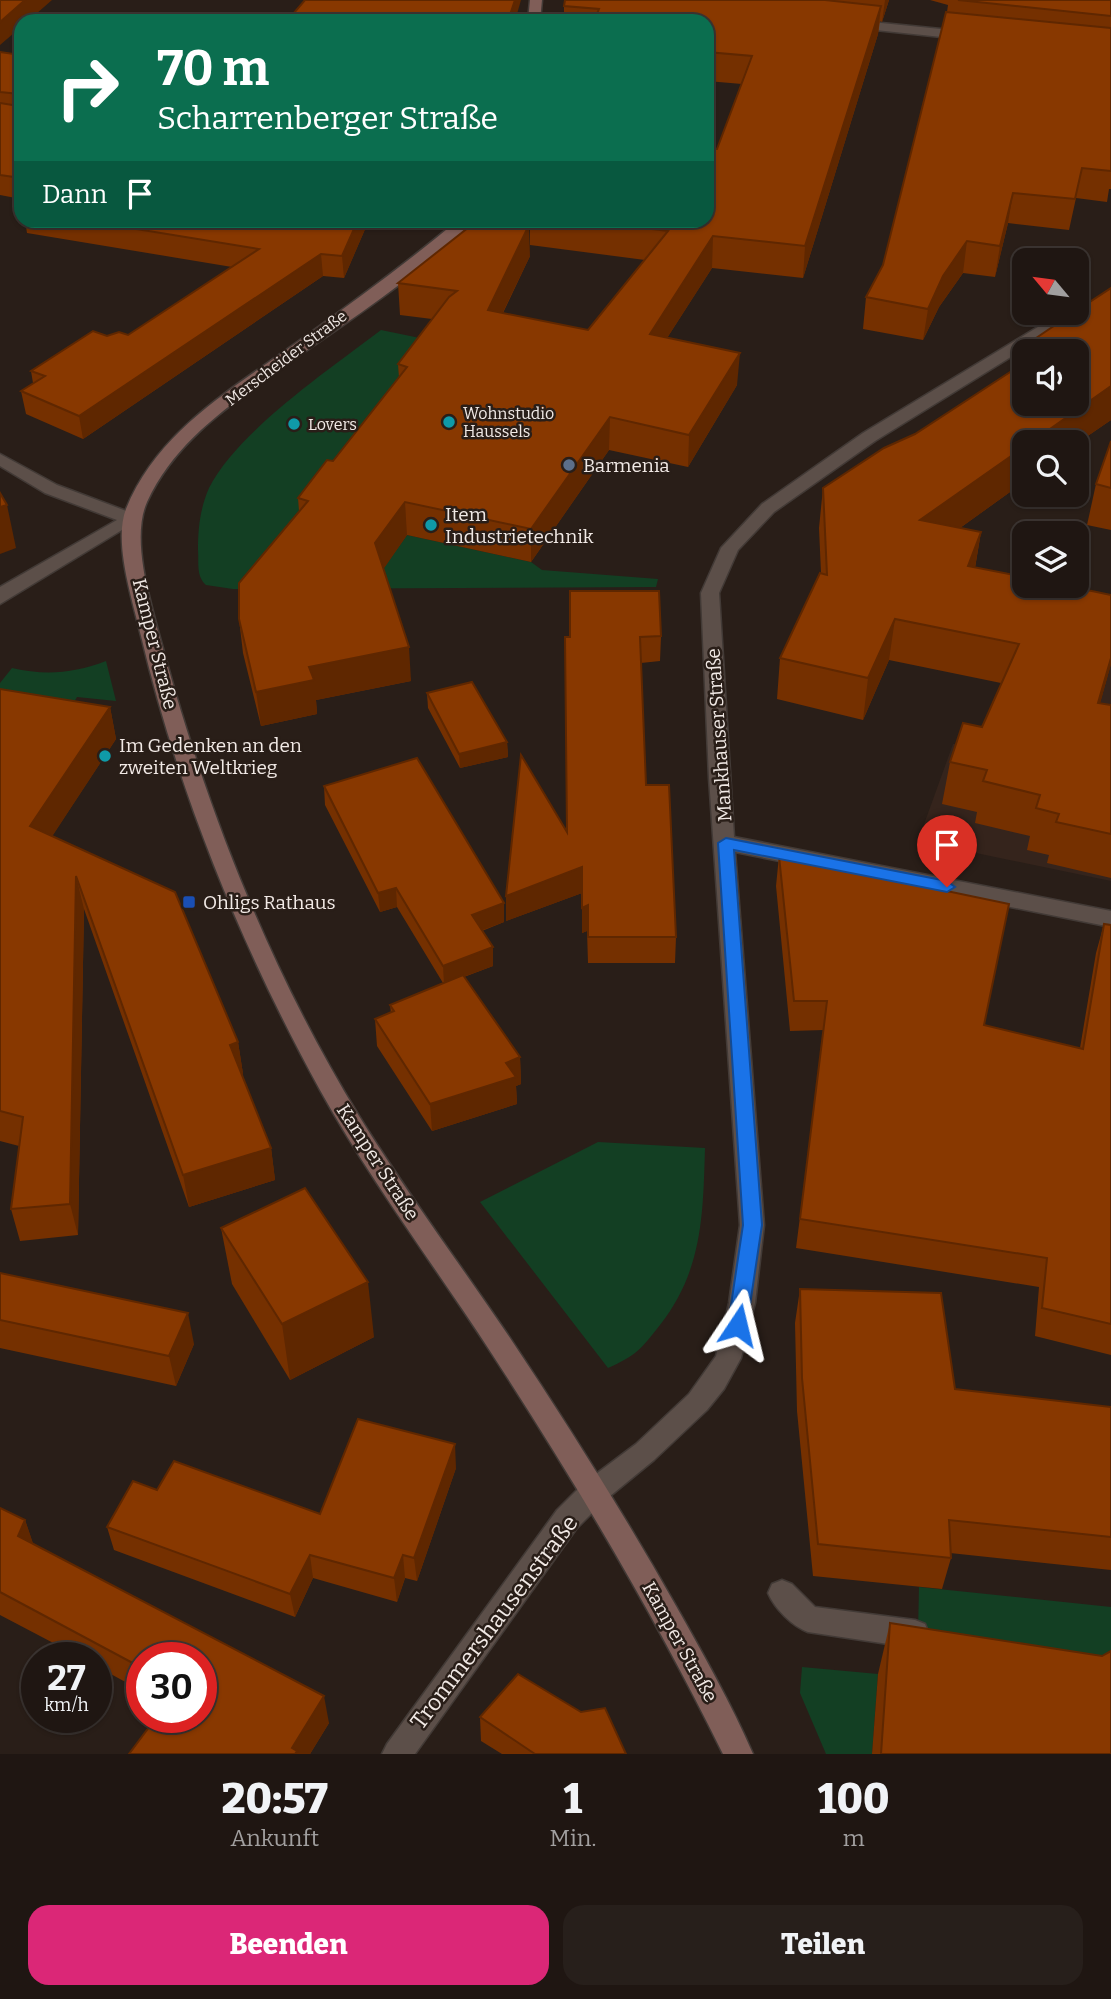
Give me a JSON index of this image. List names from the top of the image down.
{
  "streets": {
    "main road": ["Merscheider Straße", "Kamper Straße"],
    "street": ["Mankhauser Straße", "Trommershausenstraße"]
  },
  "crossings": [
    ["Merscheider Straße", "Kamper Straße"],
    ["Kamper Straße", "Mankhauser Straße"],
    ["Kamper Straße", "Trommershausenstraße"],
    ["Mankhauser Straße", "Trommershausenstraße"]
  ],
  "places": {
    "other": [
      "Wohnstudio Haussels",
      "Lovers",
      "Barmenia",
      "Item Industrietechnik",
      "Im Gedenken an den zweiten Weltkrieg"
    ],
    "transit": ["Ohligs Rathaus"]
  },
  "north": "top left",
  "page": {
    "turn": ["70 m", "Scharrenberger Straße"],
    "then": "Dann",
    "speed": "27 km/h",
    "limit": "30",
    "eta": [
      "20:57",
      "Ankunft",
      "1",
      "Min.",
      "100",
      "m"
    ],
    "buttons": ["Beenden", "Teilen"]
  }
}
